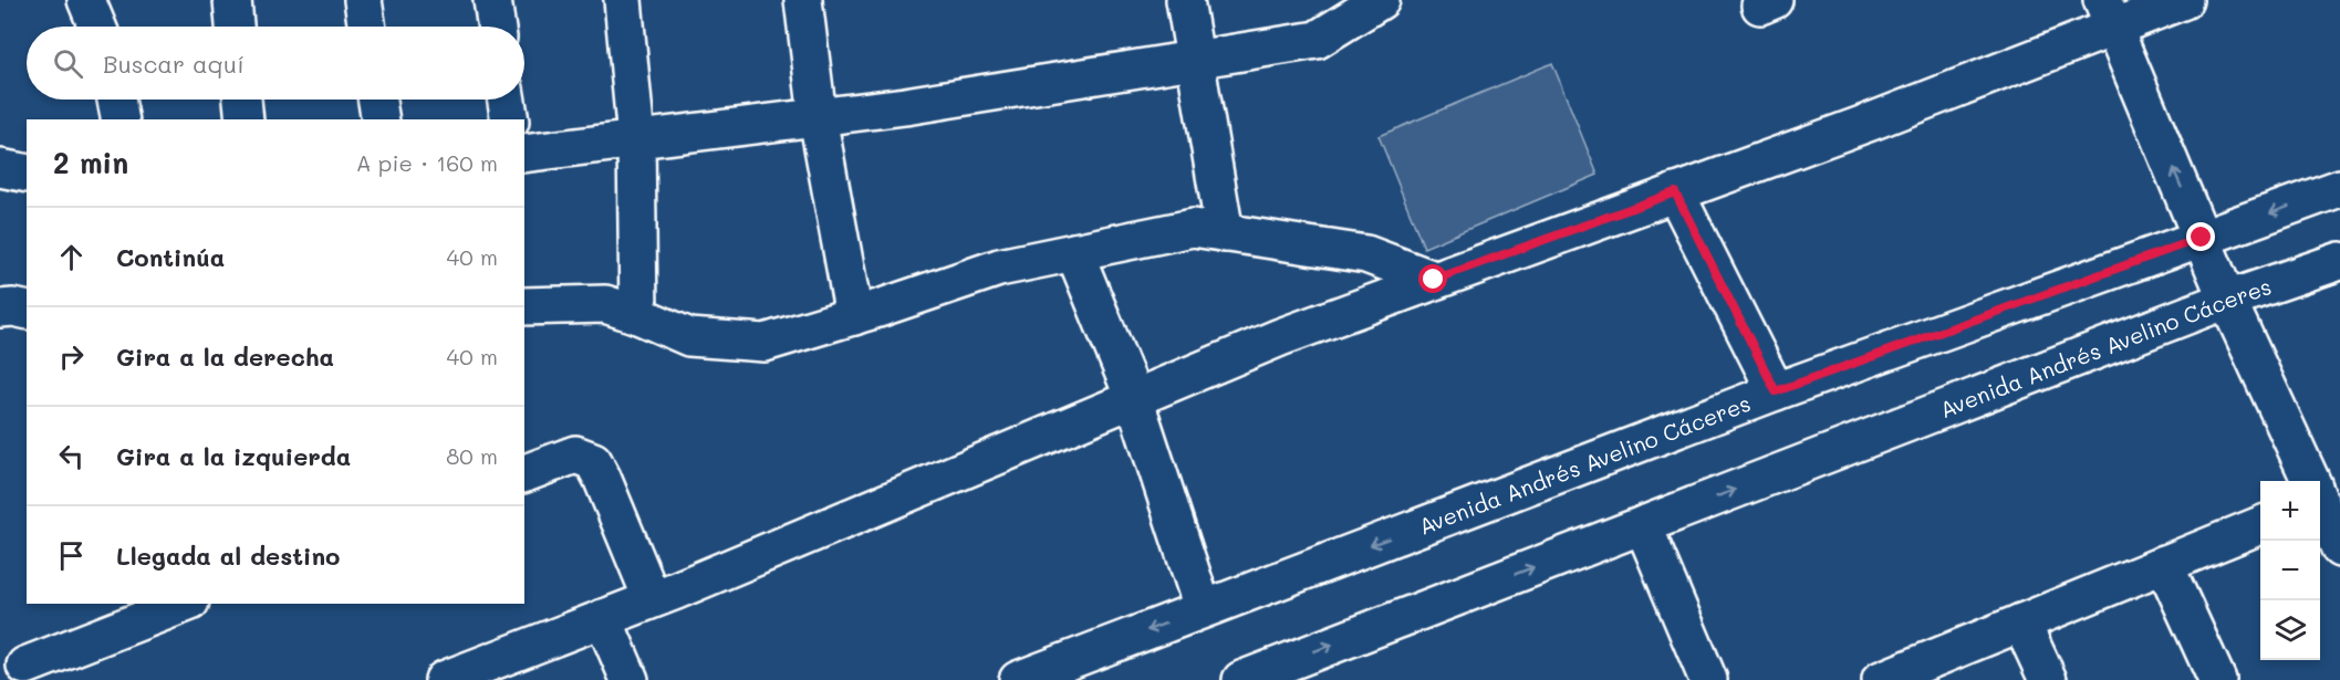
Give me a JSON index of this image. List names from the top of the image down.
{
  "streets": {
    "street": ["Avenida Andrés Avelino Cáceres"]
  },
  "page": {
    "search": "Buscar aquí",
    "heading": ["2 min", "A pie · 160 m"],
    "list": [
      ["Continúa", "40 m"],
      ["Gira a la derecha", "40 m"],
      ["Gira a la izquierda", "80 m"],
      "Llegada al destino"
    ],
    "map_buttons": ["+", "−"]
  }
}
